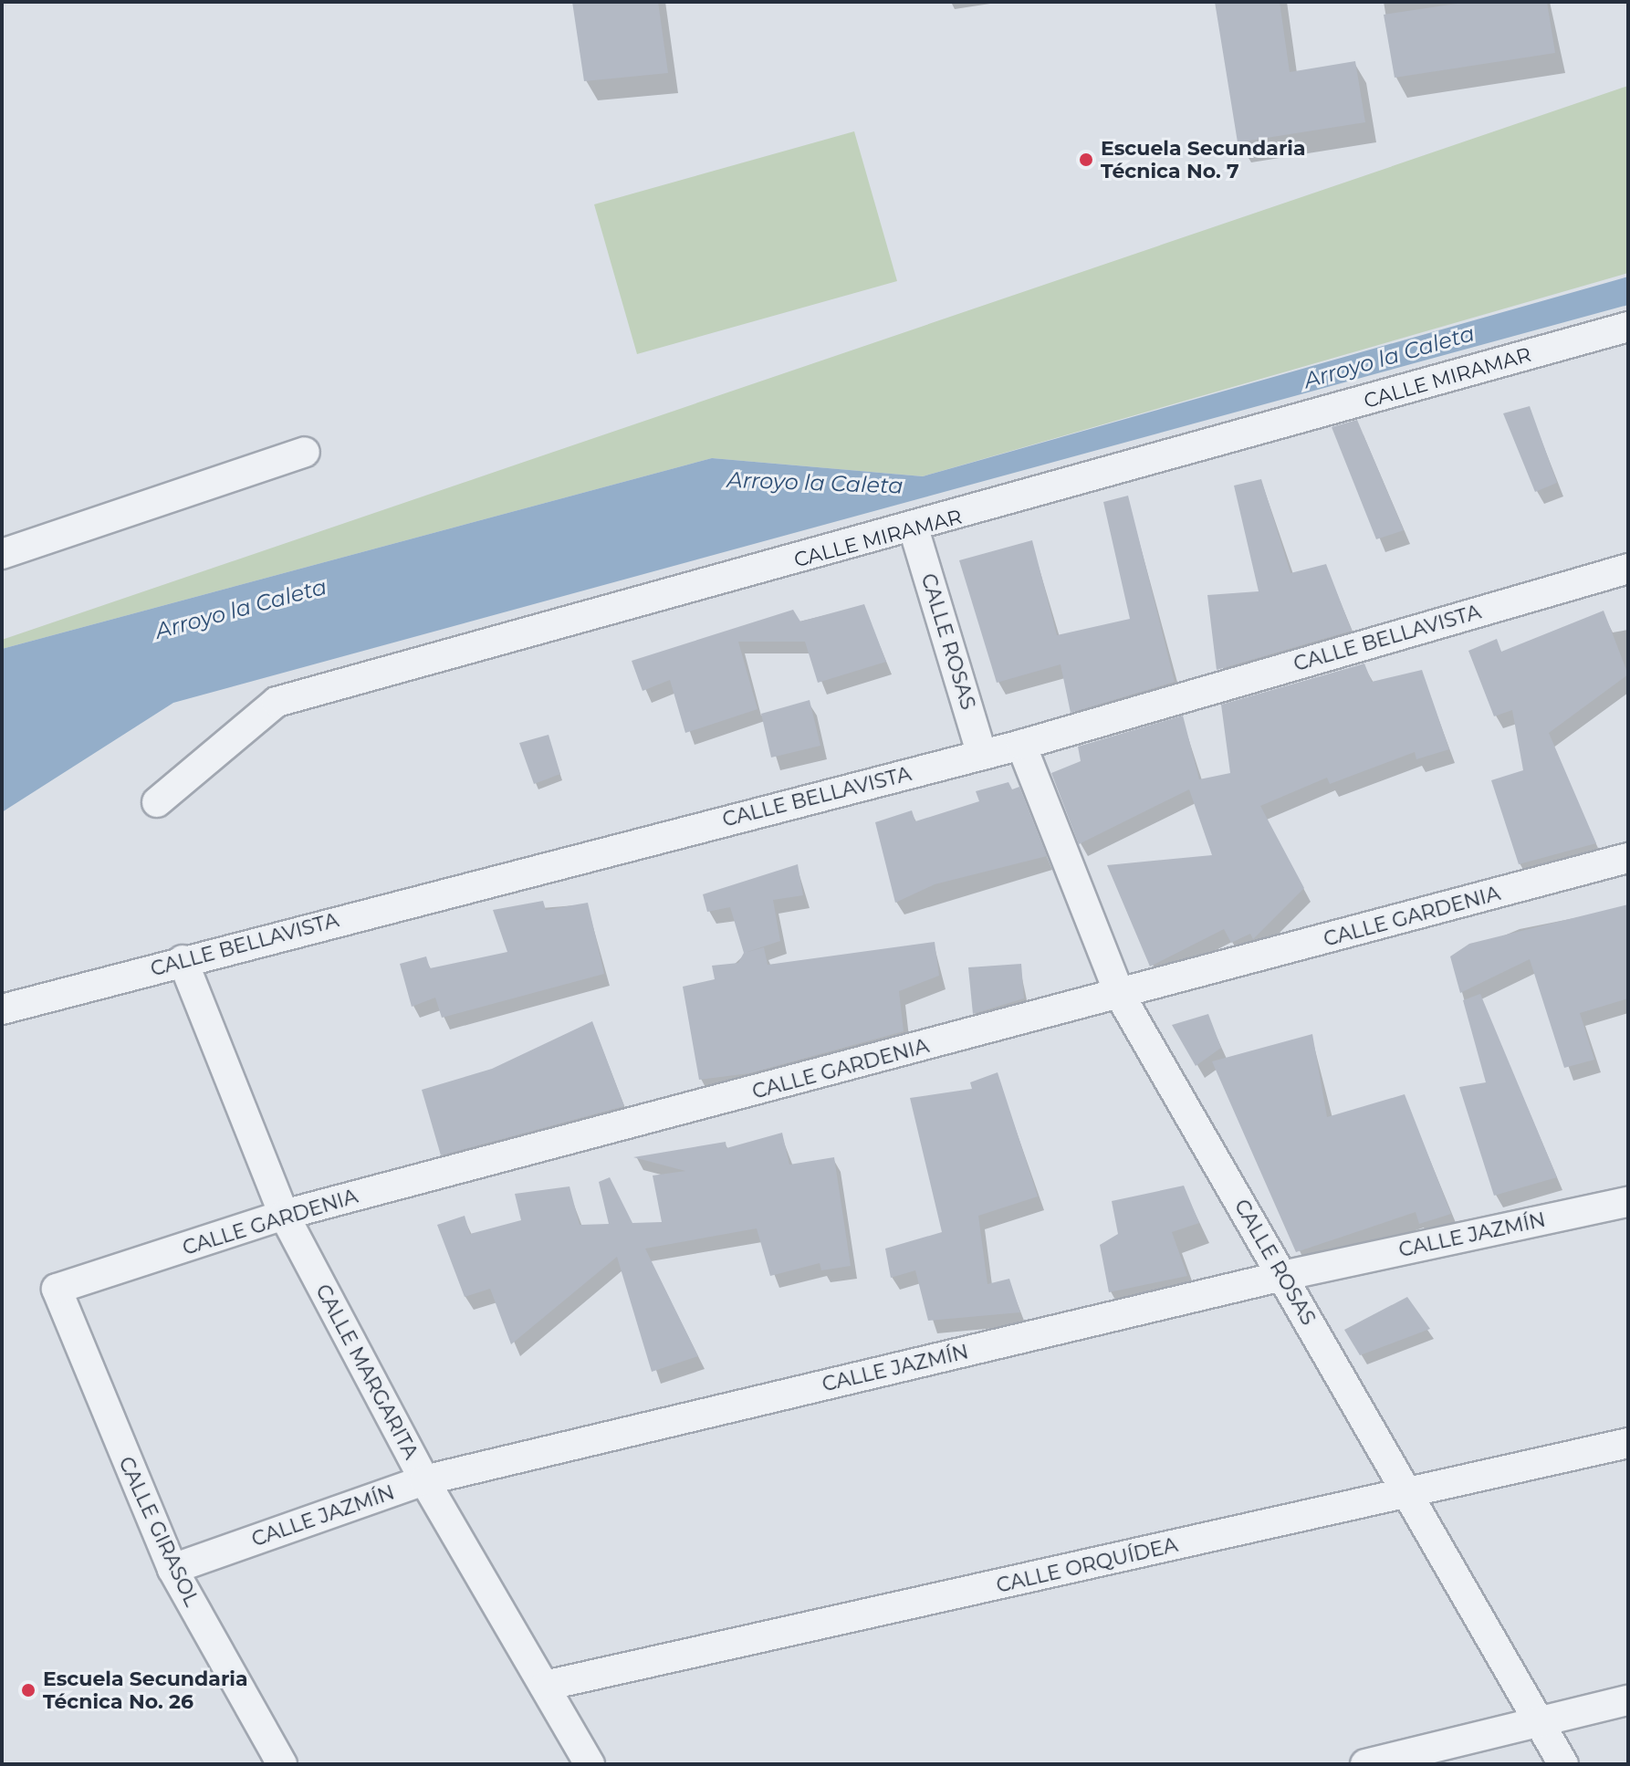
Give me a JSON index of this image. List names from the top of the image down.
{
  "streets": {
    "street": [
      "CALLE MIRAMAR",
      "CALLE BELLAVISTA",
      "CALLE ROSAS",
      "CALLE GARDENIA",
      "CALLE JAZMÍN",
      "CALLE MARGARITA",
      "CALLE GIRASOL",
      "CALLE ORQUÍDEA"
    ]
  },
  "crossings": [
    ["CALLE MIRAMAR", "CALLE ROSAS"],
    ["CALLE BELLAVISTA", "CALLE ROSAS"],
    ["CALLE BELLAVISTA", "CALLE MARGARITA"],
    ["CALLE ROSAS", "CALLE GARDENIA"],
    ["CALLE ROSAS", "CALLE JAZMÍN"],
    ["CALLE ROSAS", "CALLE ORQUÍDEA"],
    ["CALLE GARDENIA", "CALLE MARGARITA"],
    ["CALLE GARDENIA", "CALLE GIRASOL"],
    ["CALLE JAZMÍN", "CALLE MARGARITA"],
    ["CALLE JAZMÍN", "CALLE GIRASOL"],
    ["CALLE MARGARITA", "CALLE ORQUÍDEA"]
  ],
  "water": ["Arroyo la Caleta"],
  "places": ["Escuela Secundaria Técnica No. 7", "Escuela Secundaria Técnica No. 26"]
}
